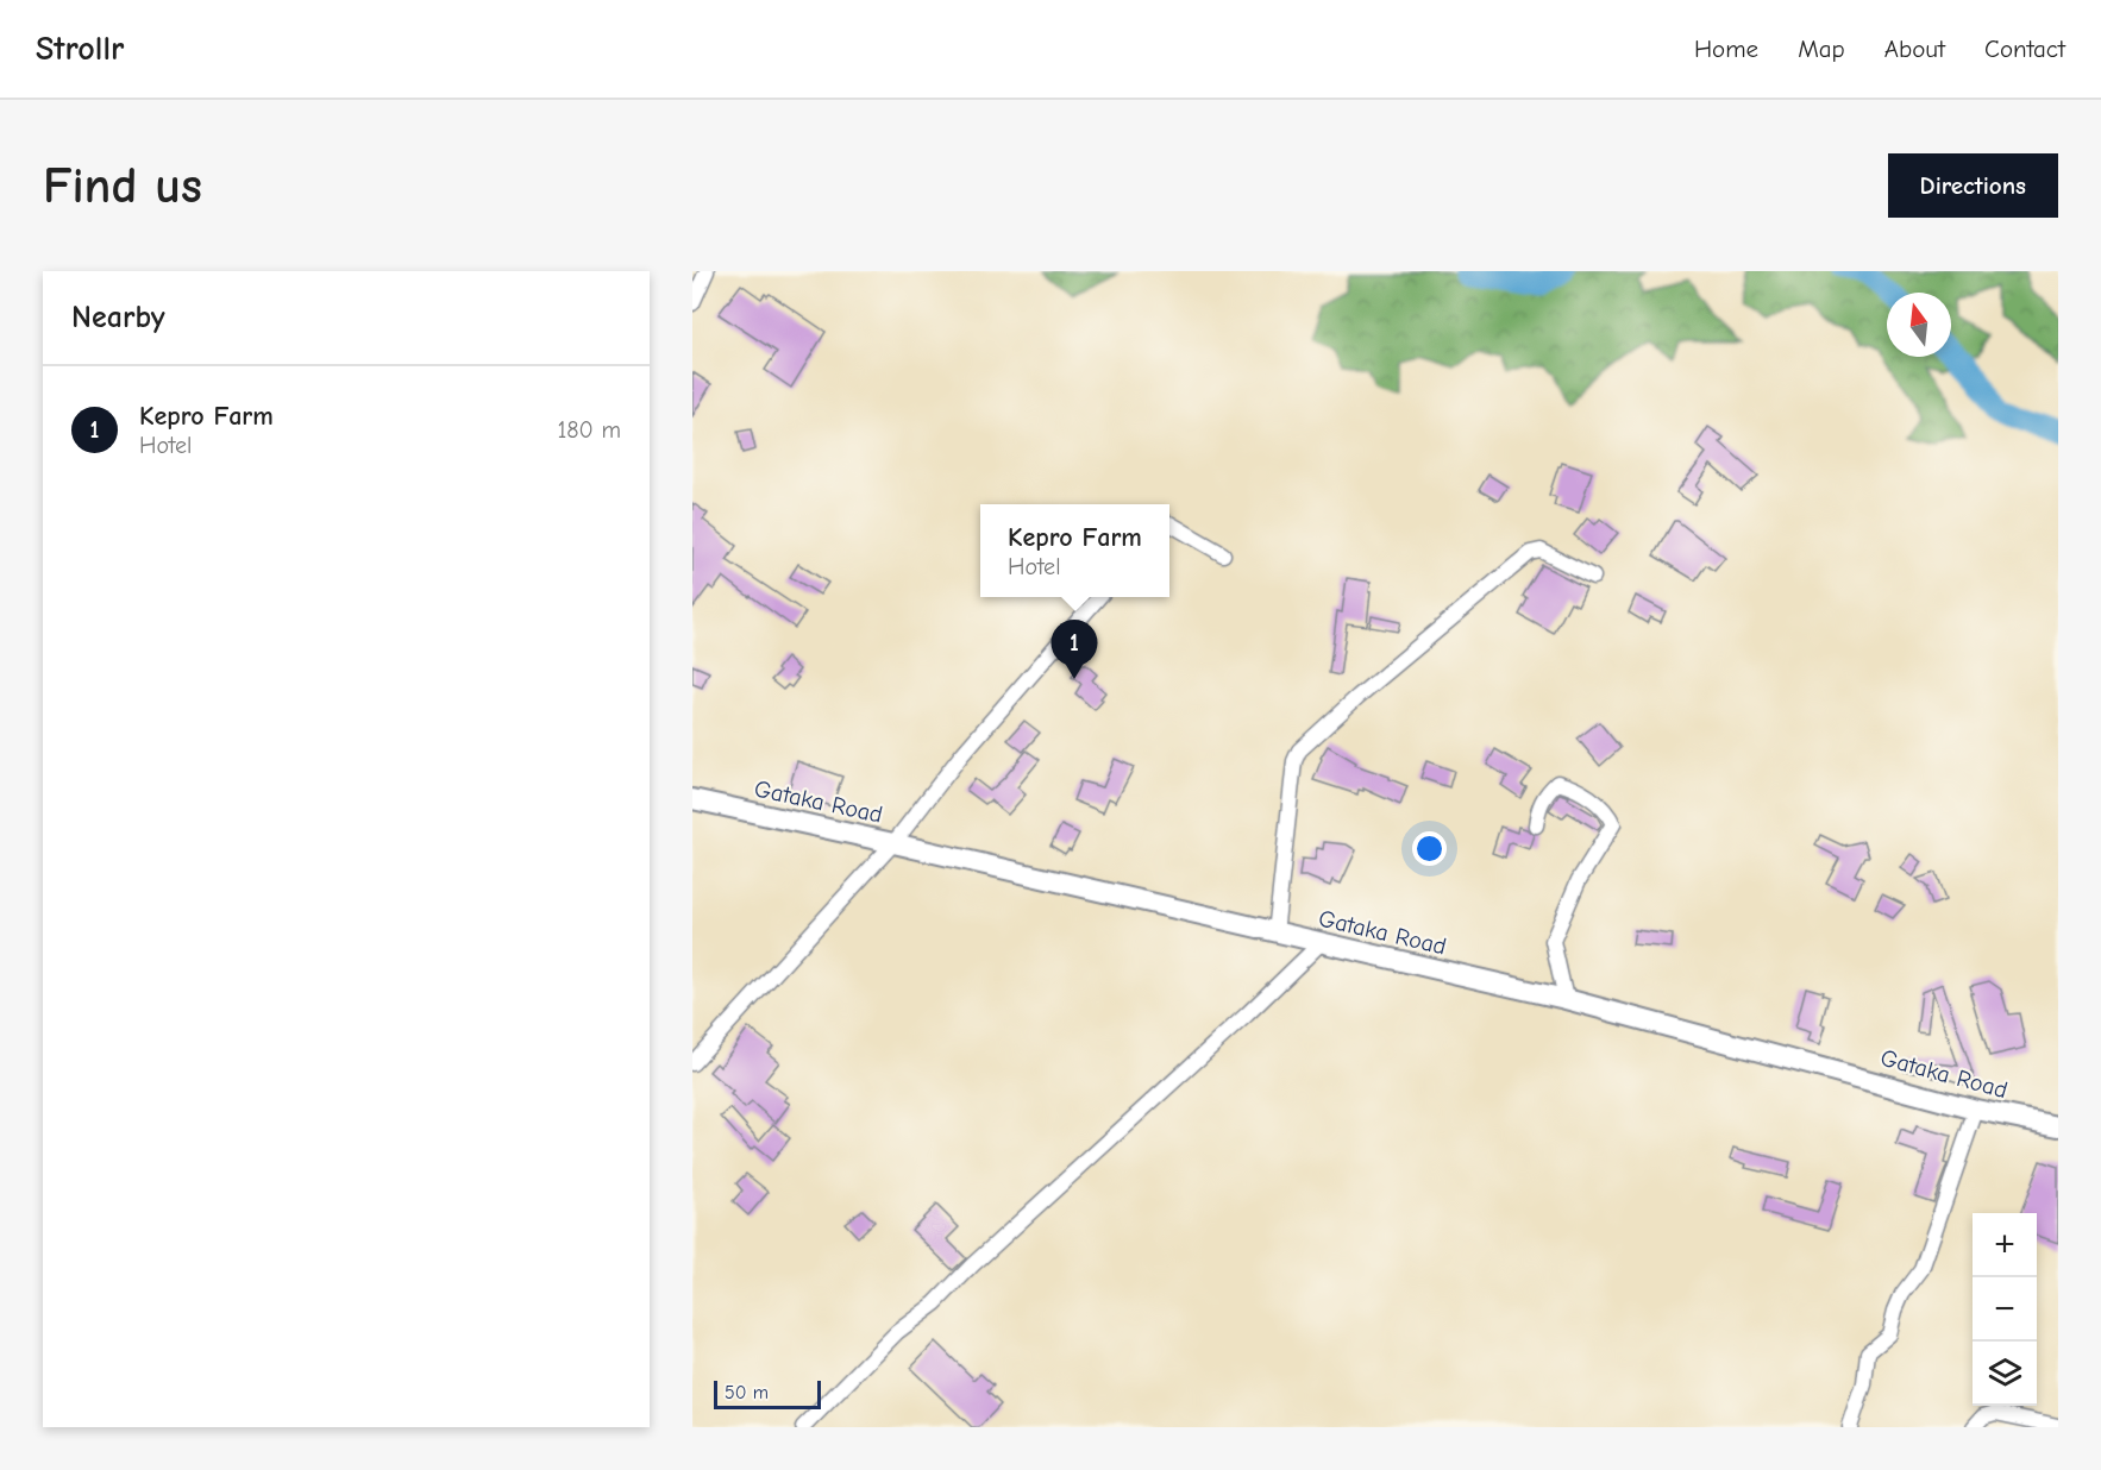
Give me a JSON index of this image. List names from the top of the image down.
{
  "streets": {
    "street": ["Gataka Road"]
  },
  "scale_bar": "50 m",
  "north": "top",
  "page": {
    "header": "Strollr",
    "nav": [
      "Home",
      "Map",
      "About",
      "Contact"
    ],
    "buttons": "Directions",
    "title": "Find us",
    "heading": "Nearby",
    "list": [
      {
        "mark": "1",
        "name": "Kepro Farm",
        "note": "Hotel",
        "value": "180 m"
      }
    ],
    "popup": ["Kepro Farm", "Hotel"],
    "pins": "1",
    "map_buttons": ["+", "−"],
    "scale": "50 m"
  }
}
